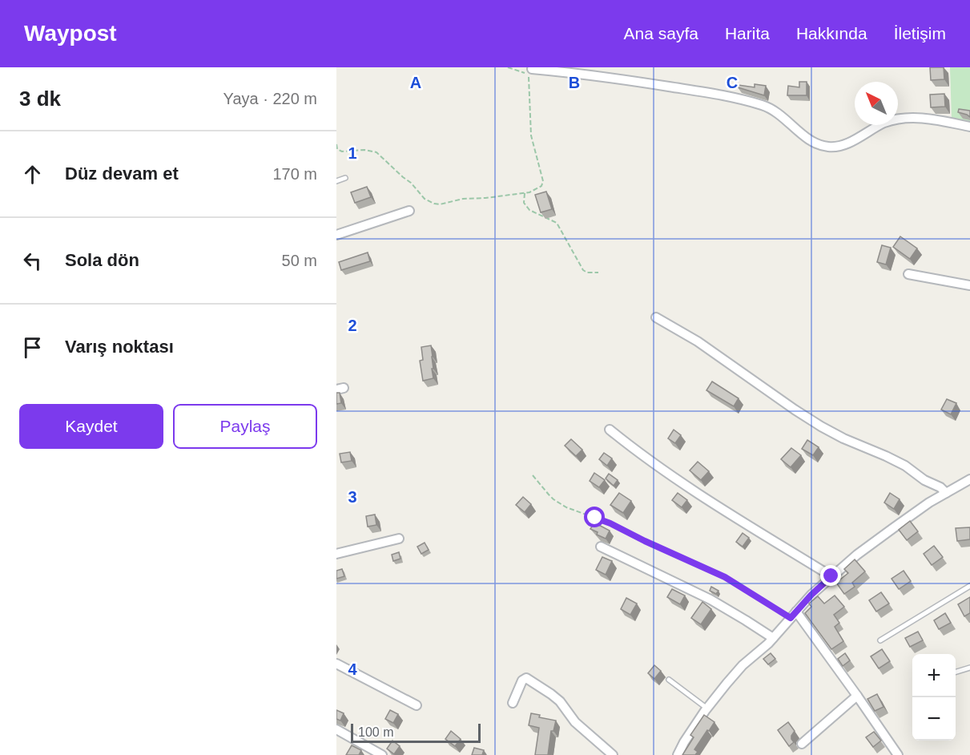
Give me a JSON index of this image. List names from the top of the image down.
{
  "scale_bar": "100 m",
  "north": "top left",
  "page": {
    "header": "Waypost",
    "nav": [
      "Ana sayfa",
      "Harita",
      "Hakkında",
      "İletişim"
    ],
    "heading": ["3 dk", "Yaya · 220 m"],
    "list": [
      ["Düz devam et", "170 m"],
      ["Sola dön", "50 m"],
      "Varış noktası"
    ],
    "buttons": ["Kaydet", "Paylaş"],
    "map_buttons": ["+", "−"],
    "scale": "100 m"
  },
  "grid": {
    "columns": ["A", "B", "C"],
    "rows": [
      "1",
      "2",
      "3",
      "4"
    ]
  }
}
